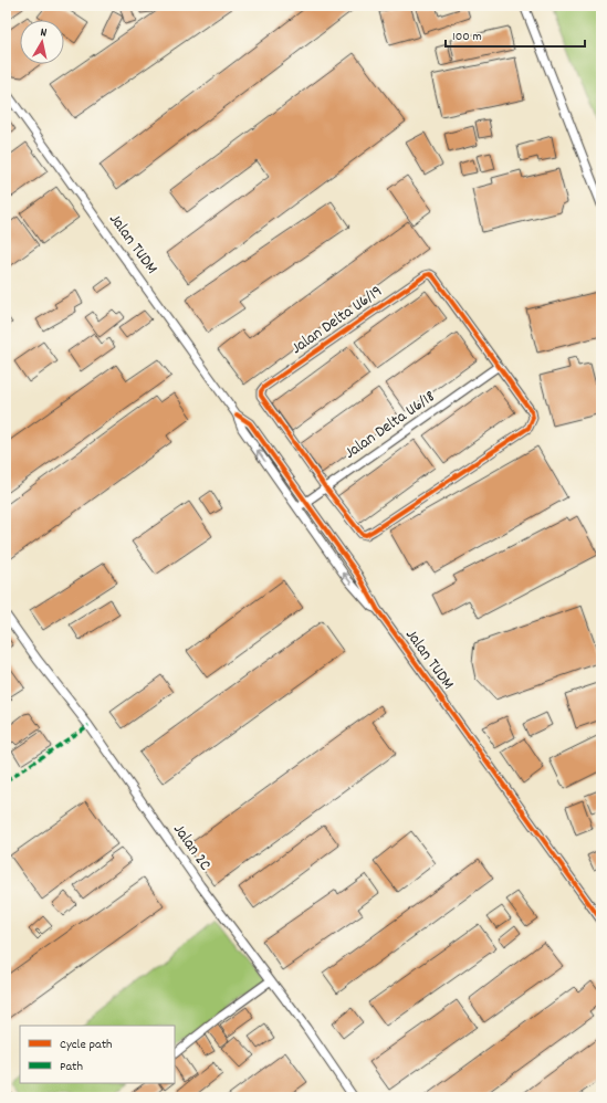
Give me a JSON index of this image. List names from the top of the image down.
{
  "streets": {
    "street": [
      "Jalan TUDM",
      "Jalan Delta U6/19",
      "Jalan Delta U6/18",
      "Jalan 2C"
    ]
  },
  "crossings": [
    ["Jalan TUDM", "Jalan Delta U6/18"],
    ["Jalan Delta U6/19", "Jalan Delta U6/18"]
  ],
  "legend": ["Cycle path", "Path"],
  "scale_bar": "100 m",
  "north": "top"
}
